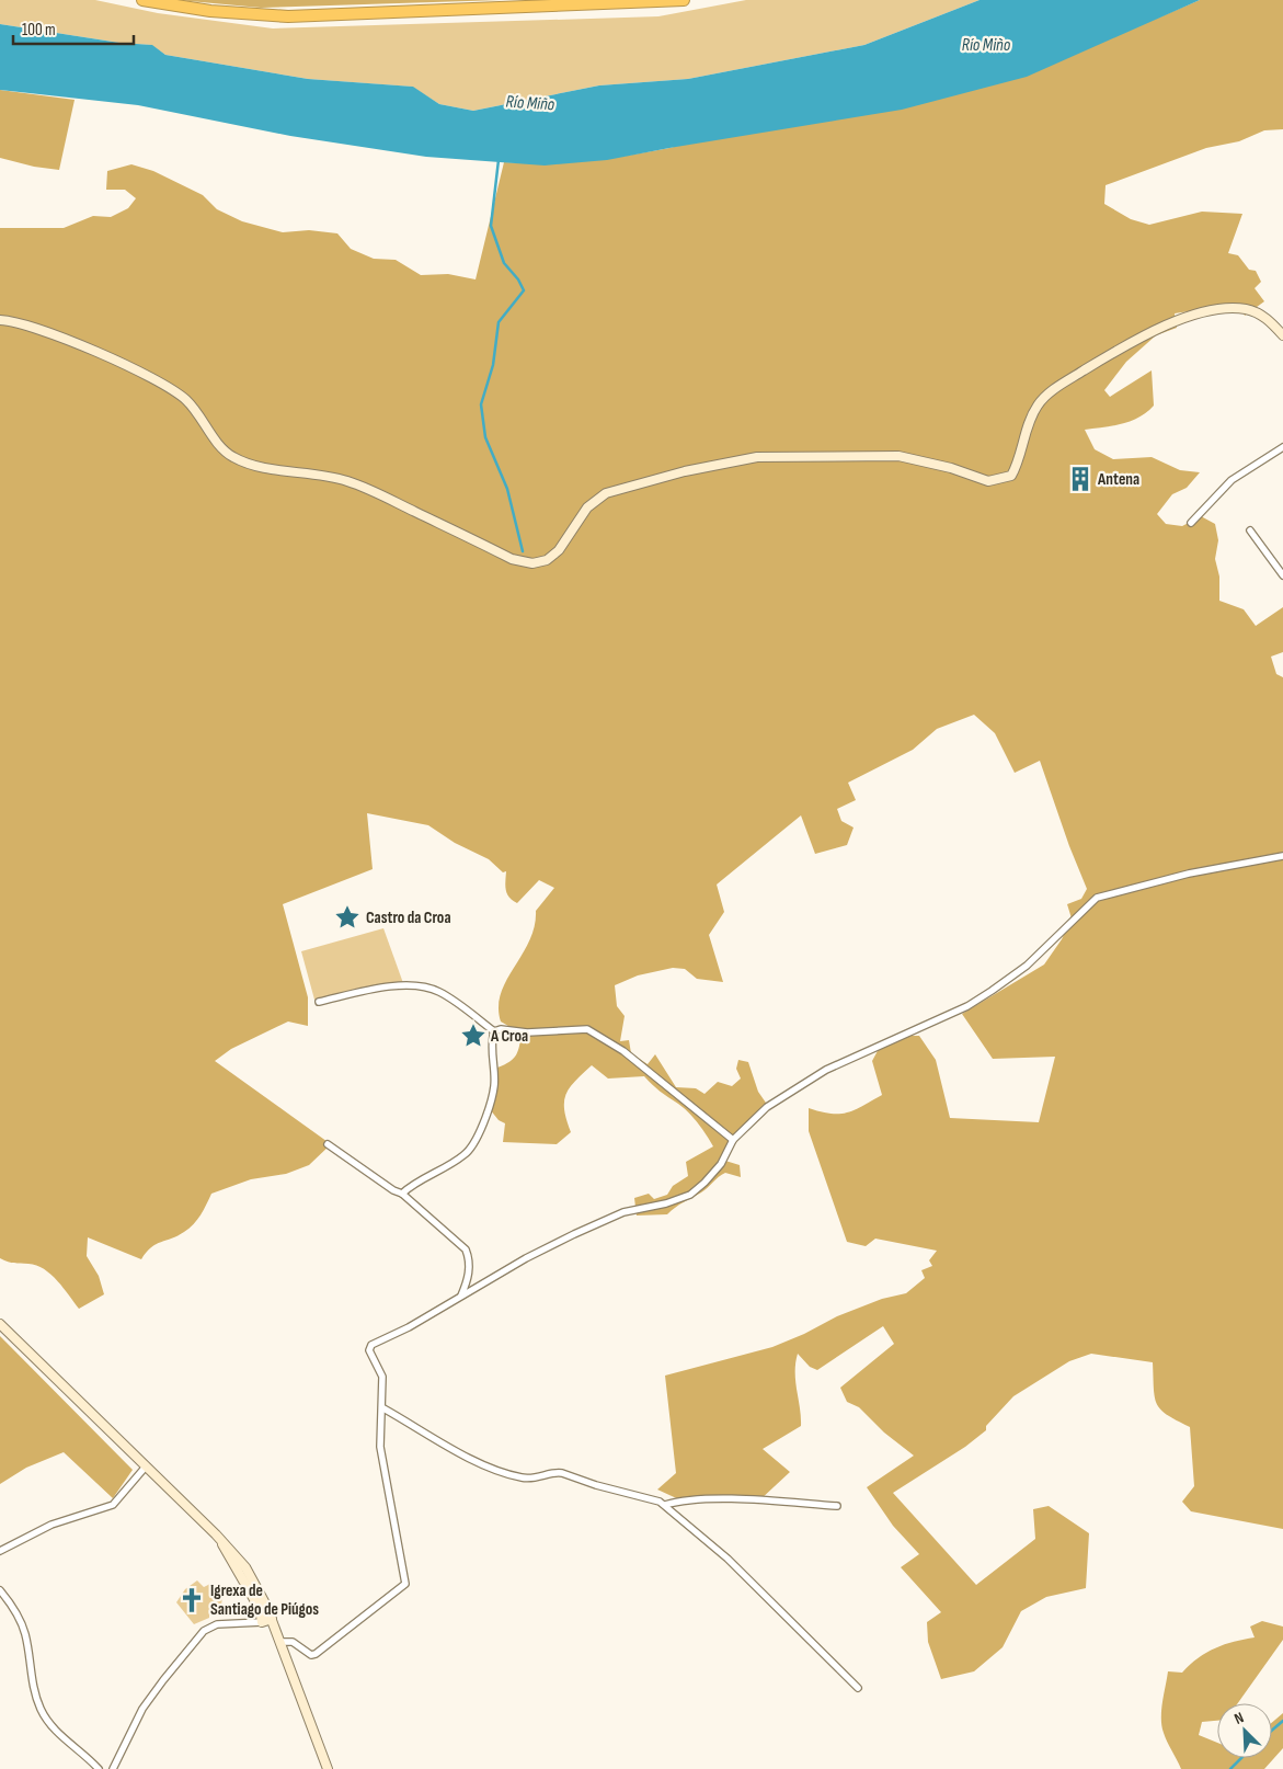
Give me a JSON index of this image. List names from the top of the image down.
{
  "water": ["Río Miño"],
  "places": {
    "building": ["Antena"],
    "place": ["Castro da Croa", "A Croa"],
    "church": ["Igrexa de Santiago de Piúgos"]
  },
  "scale_bar": "100 m",
  "north": "top left"
}
